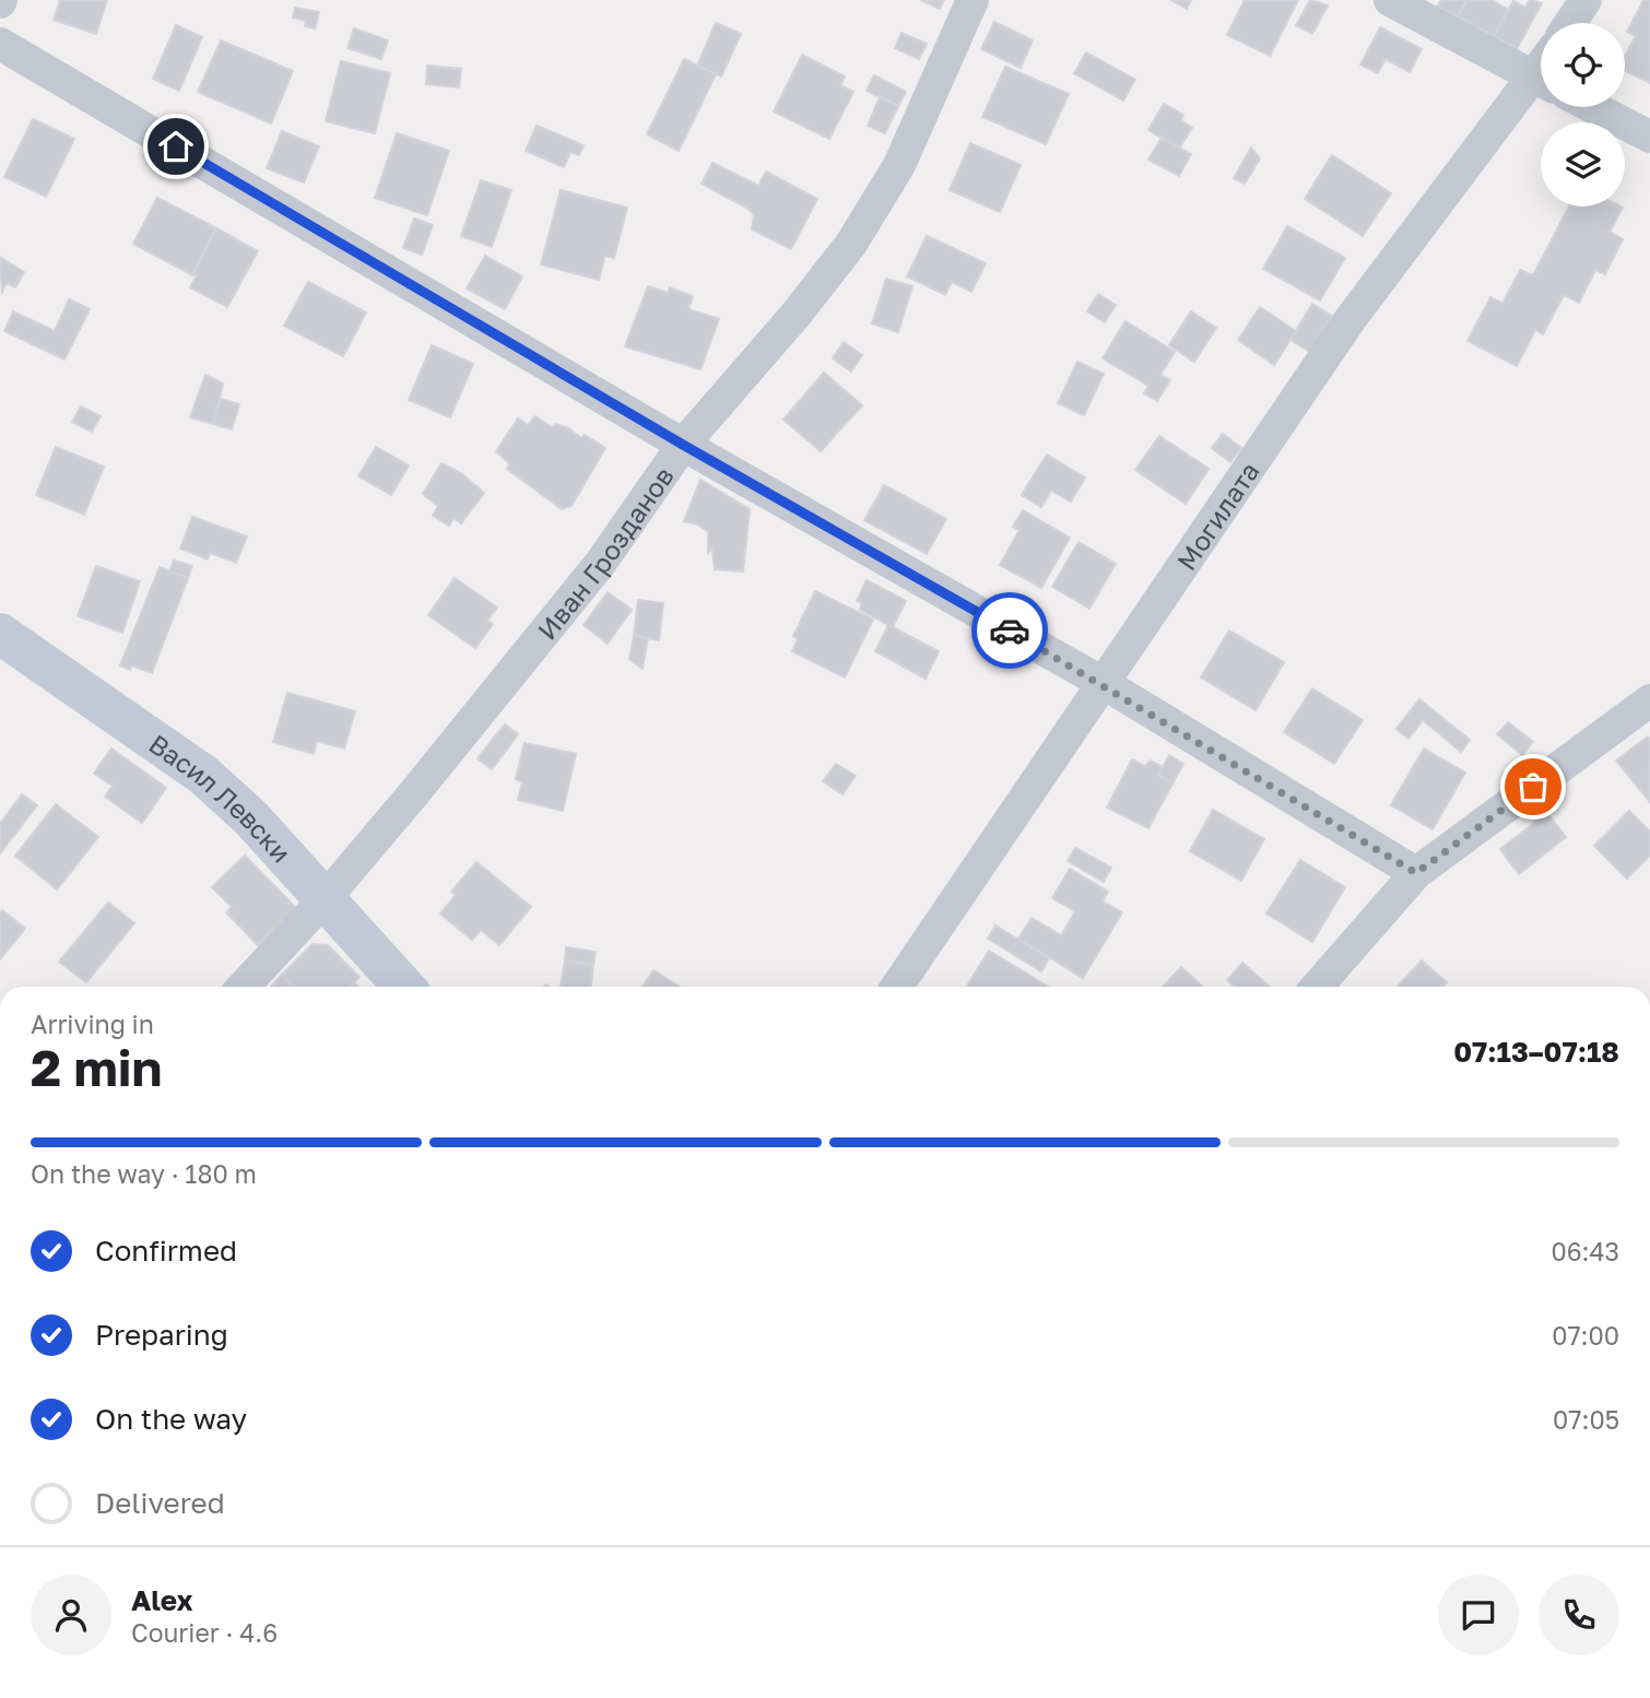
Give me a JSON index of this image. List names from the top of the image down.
{
  "streets": {
    "street": ["Могилата", "Иван Грозданов", "Васил Левски"]
  },
  "crossings": [
    ["Иван Грозданов", "Васил Левски"]
  ],
  "page": {
    "heading": ["2 min", "Arriving in", "07:13–07:18"],
    "panel": ["Alex", "Courier · 4.6"],
    "bar": "On the way · 180 m",
    "list": [
      ["Confirmed", "06:43"],
      ["Preparing", "07:00"],
      ["On the way", "07:05"],
      "Delivered"
    ]
  }
}
